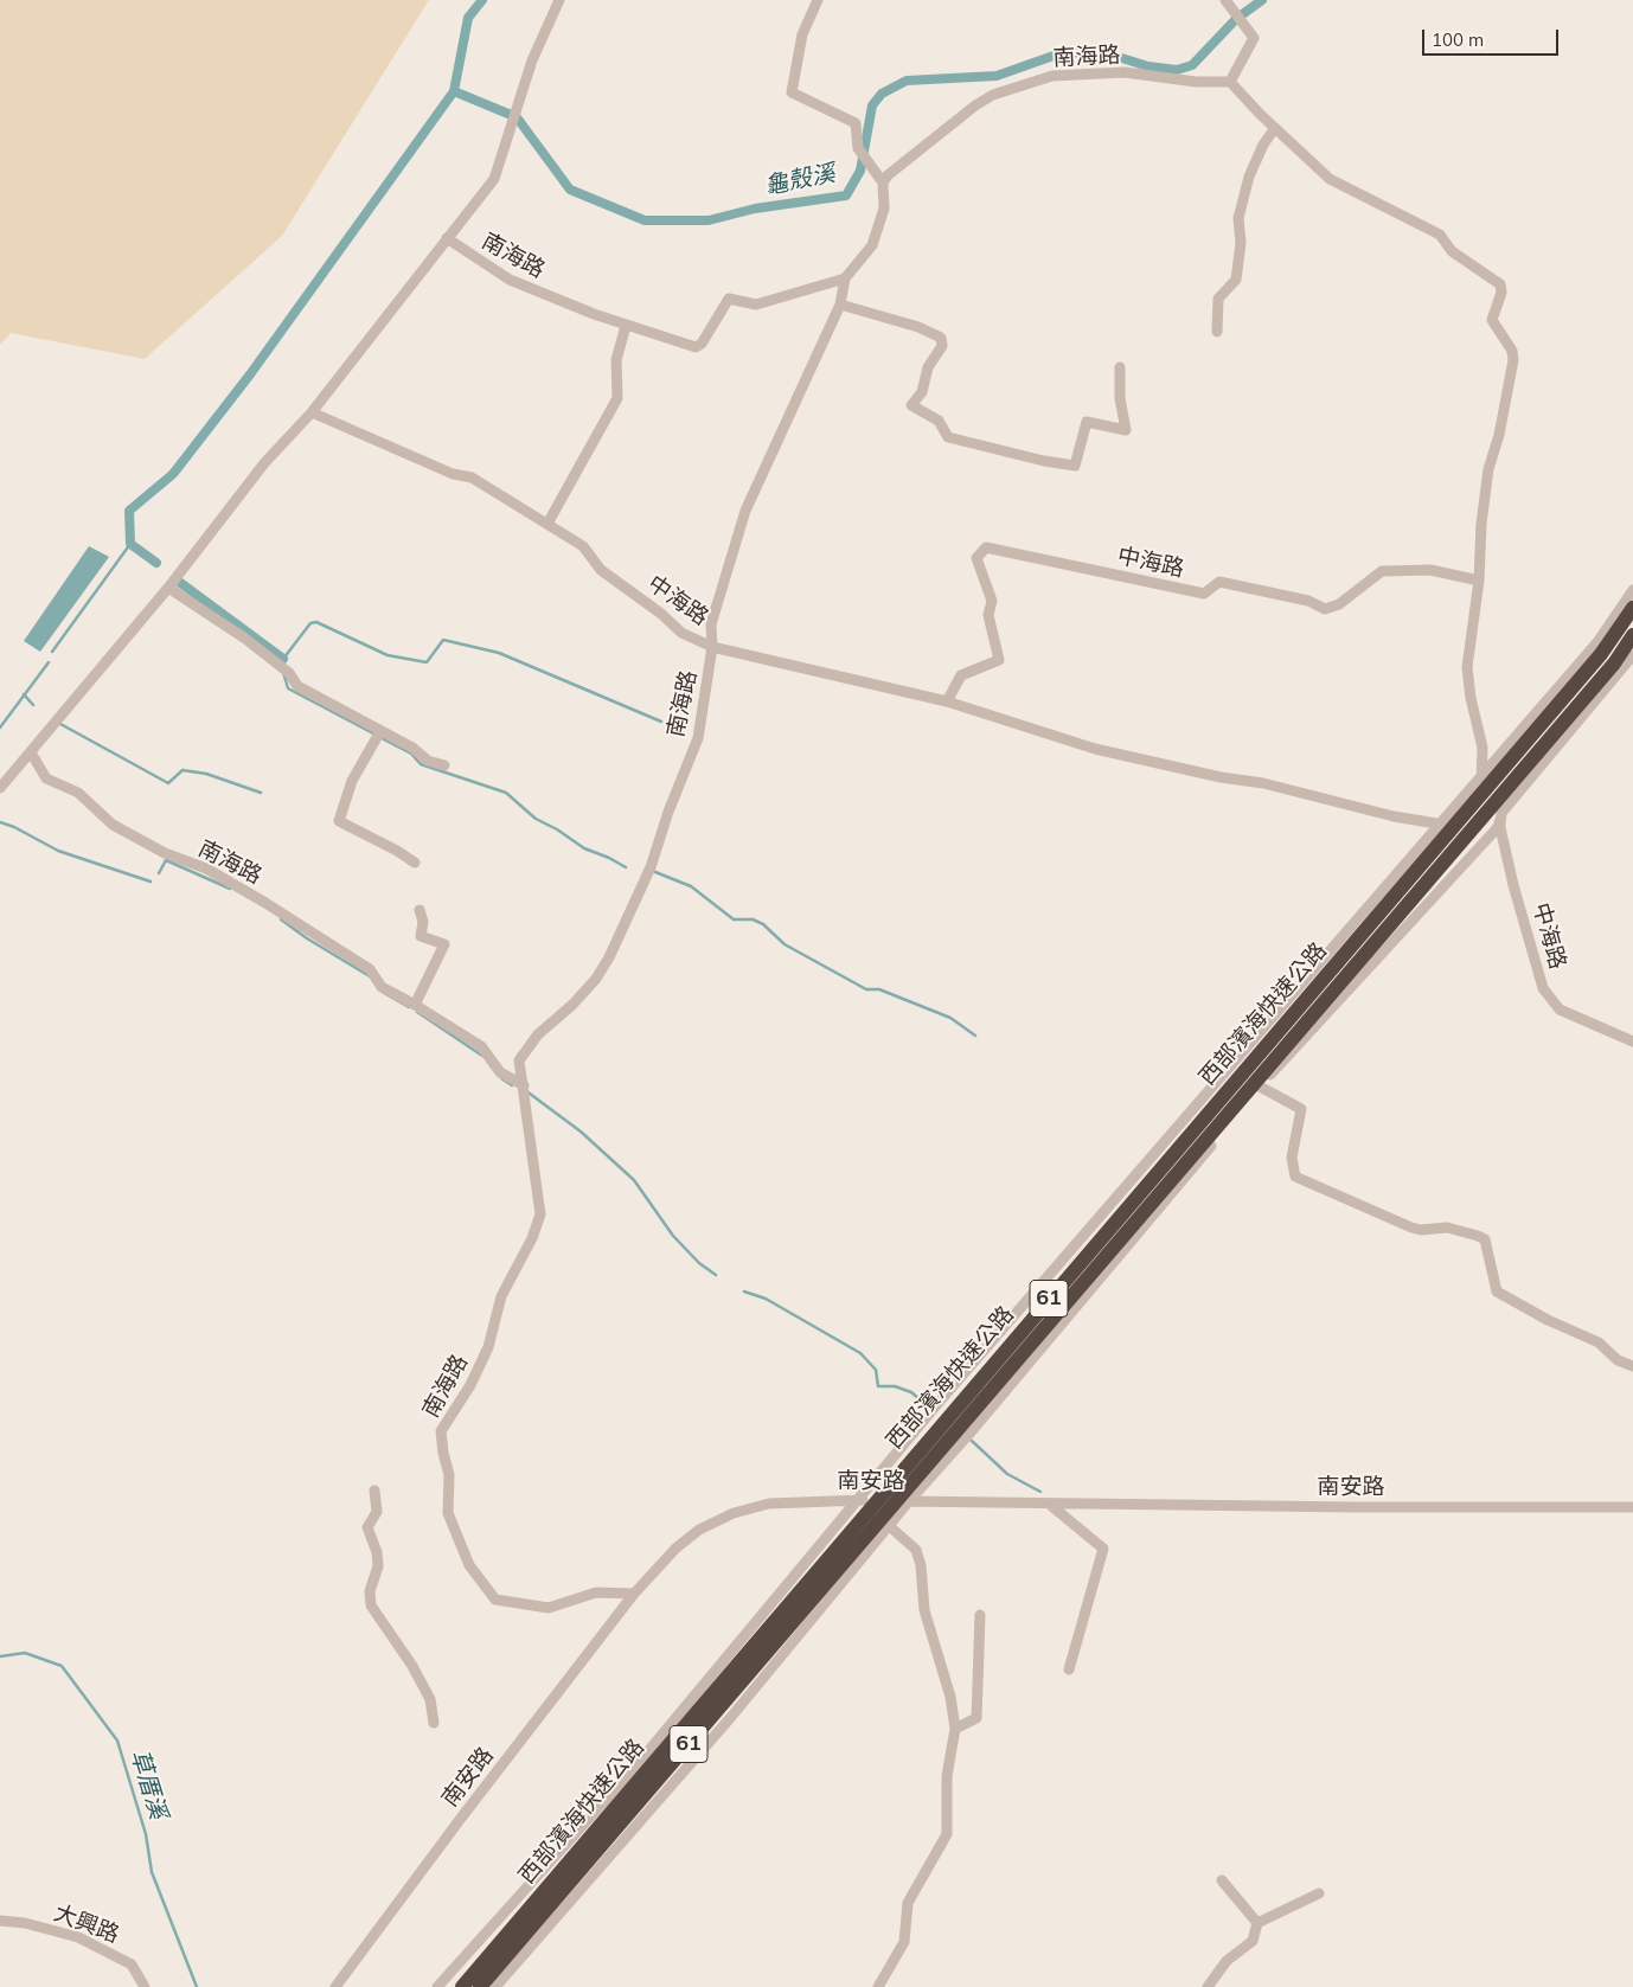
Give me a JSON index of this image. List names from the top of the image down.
{
  "streets": {
    "highway": ["西部濱海快速公路", "61"],
    "street": [
      "南海路",
      "中海路",
      "南安路",
      "大興路"
    ]
  },
  "crossings": [
    ["南海路", "中海路"],
    ["南海路", "南安路"]
  ],
  "water": ["龜殼溪", "草厝溪"],
  "scale_bar": "100 m"
}
